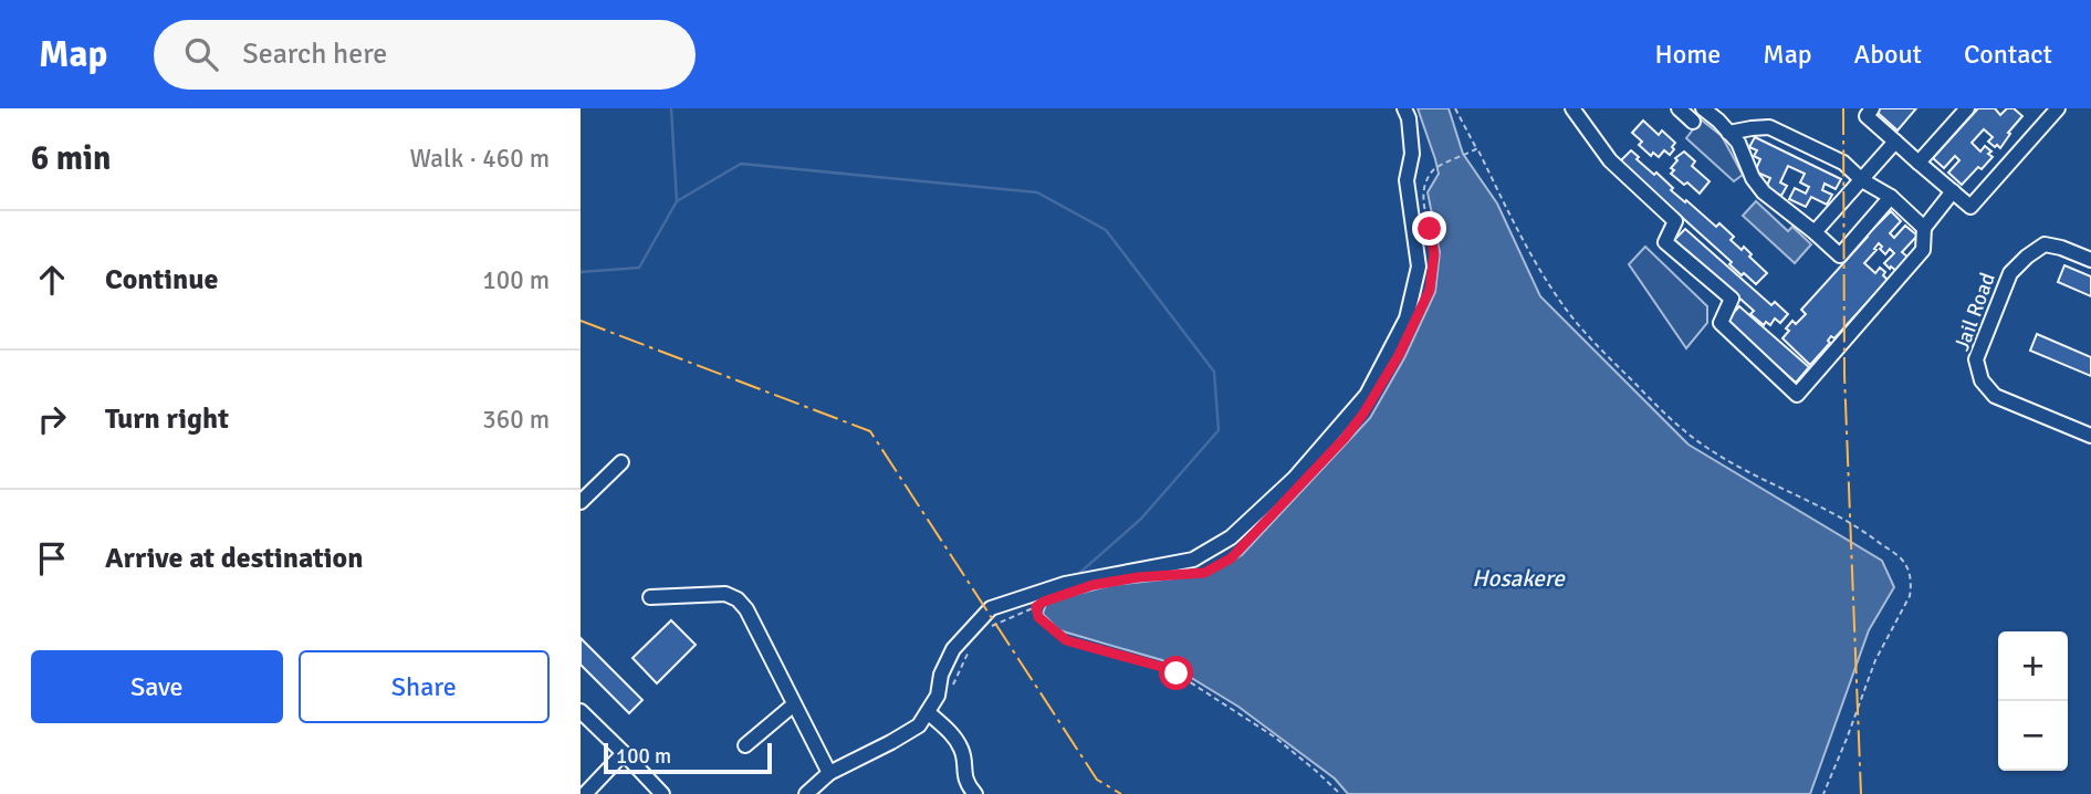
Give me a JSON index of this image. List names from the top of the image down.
{
  "streets": {
    "street": ["Jail Road"]
  },
  "water": ["Hosakere"],
  "scale_bar": "100 m",
  "page": {
    "header": "Map",
    "search": "Search here",
    "nav": [
      "Home",
      "Map",
      "About",
      "Contact"
    ],
    "heading": ["6 min", "Walk · 460 m"],
    "list": [
      ["Continue", "100 m"],
      ["Turn right", "360 m"],
      "Arrive at destination"
    ],
    "buttons": ["Save", "Share"],
    "map_buttons": ["+", "−"],
    "scale": "100 m"
  }
}
